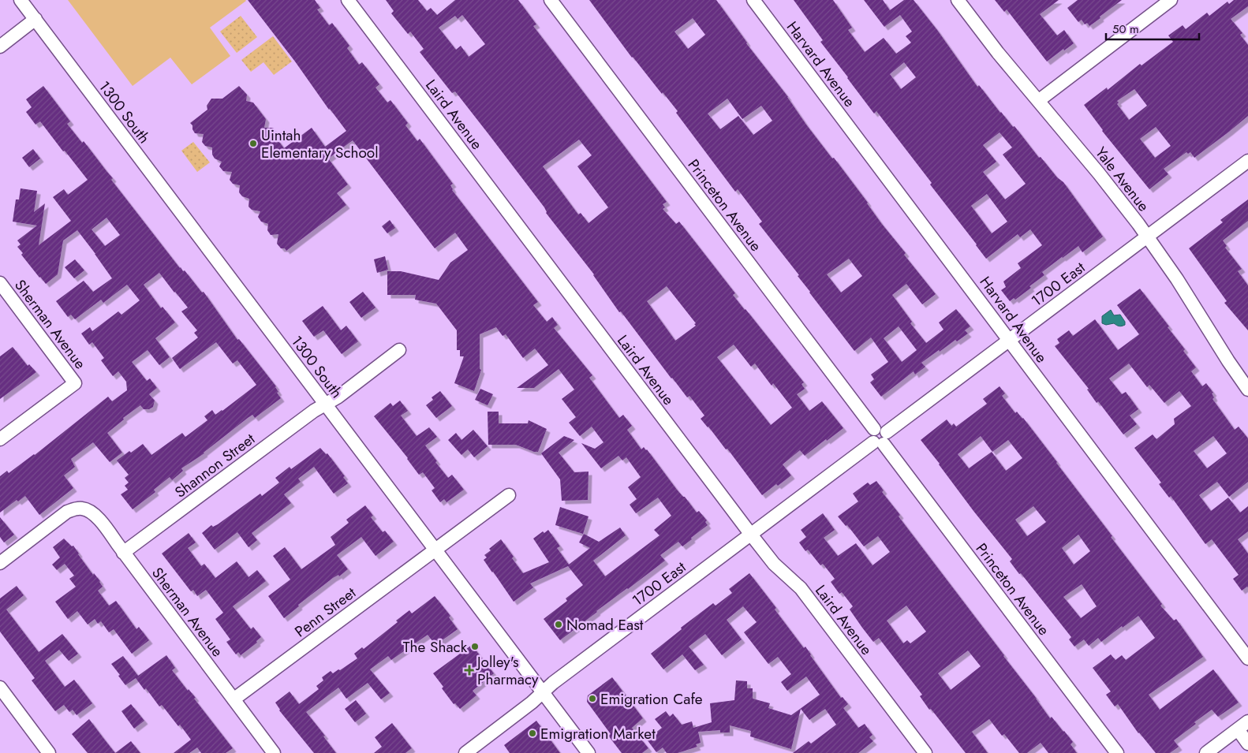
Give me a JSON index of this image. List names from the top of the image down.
{
  "streets": {
    "street": [
      "Harvard Avenue",
      "1300 South",
      "Laird Avenue",
      "Yale Avenue",
      "Princeton Avenue",
      "1700 East",
      "Sherman Avenue",
      "Shannon Street",
      "Penn Street"
    ]
  },
  "crossings": [
    ["Harvard Avenue", "1700 East"],
    ["1300 South", "1700 East"],
    ["1300 South", "Shannon Street"],
    ["1300 South", "Penn Street"],
    ["Laird Avenue", "1700 East"],
    ["Yale Avenue", "1700 East"],
    ["Princeton Avenue", "1700 East"],
    ["Sherman Avenue", "Shannon Street"],
    ["Sherman Avenue", "Penn Street"]
  ],
  "places": {
    "other": [
      "Uintah Elementary School",
      "Nomad East",
      "The Shack",
      "Emigration Cafe",
      "Emigration Market"
    ],
    "health": ["Jolley's Pharmacy"]
  },
  "scale_bar": "50 m"
}
